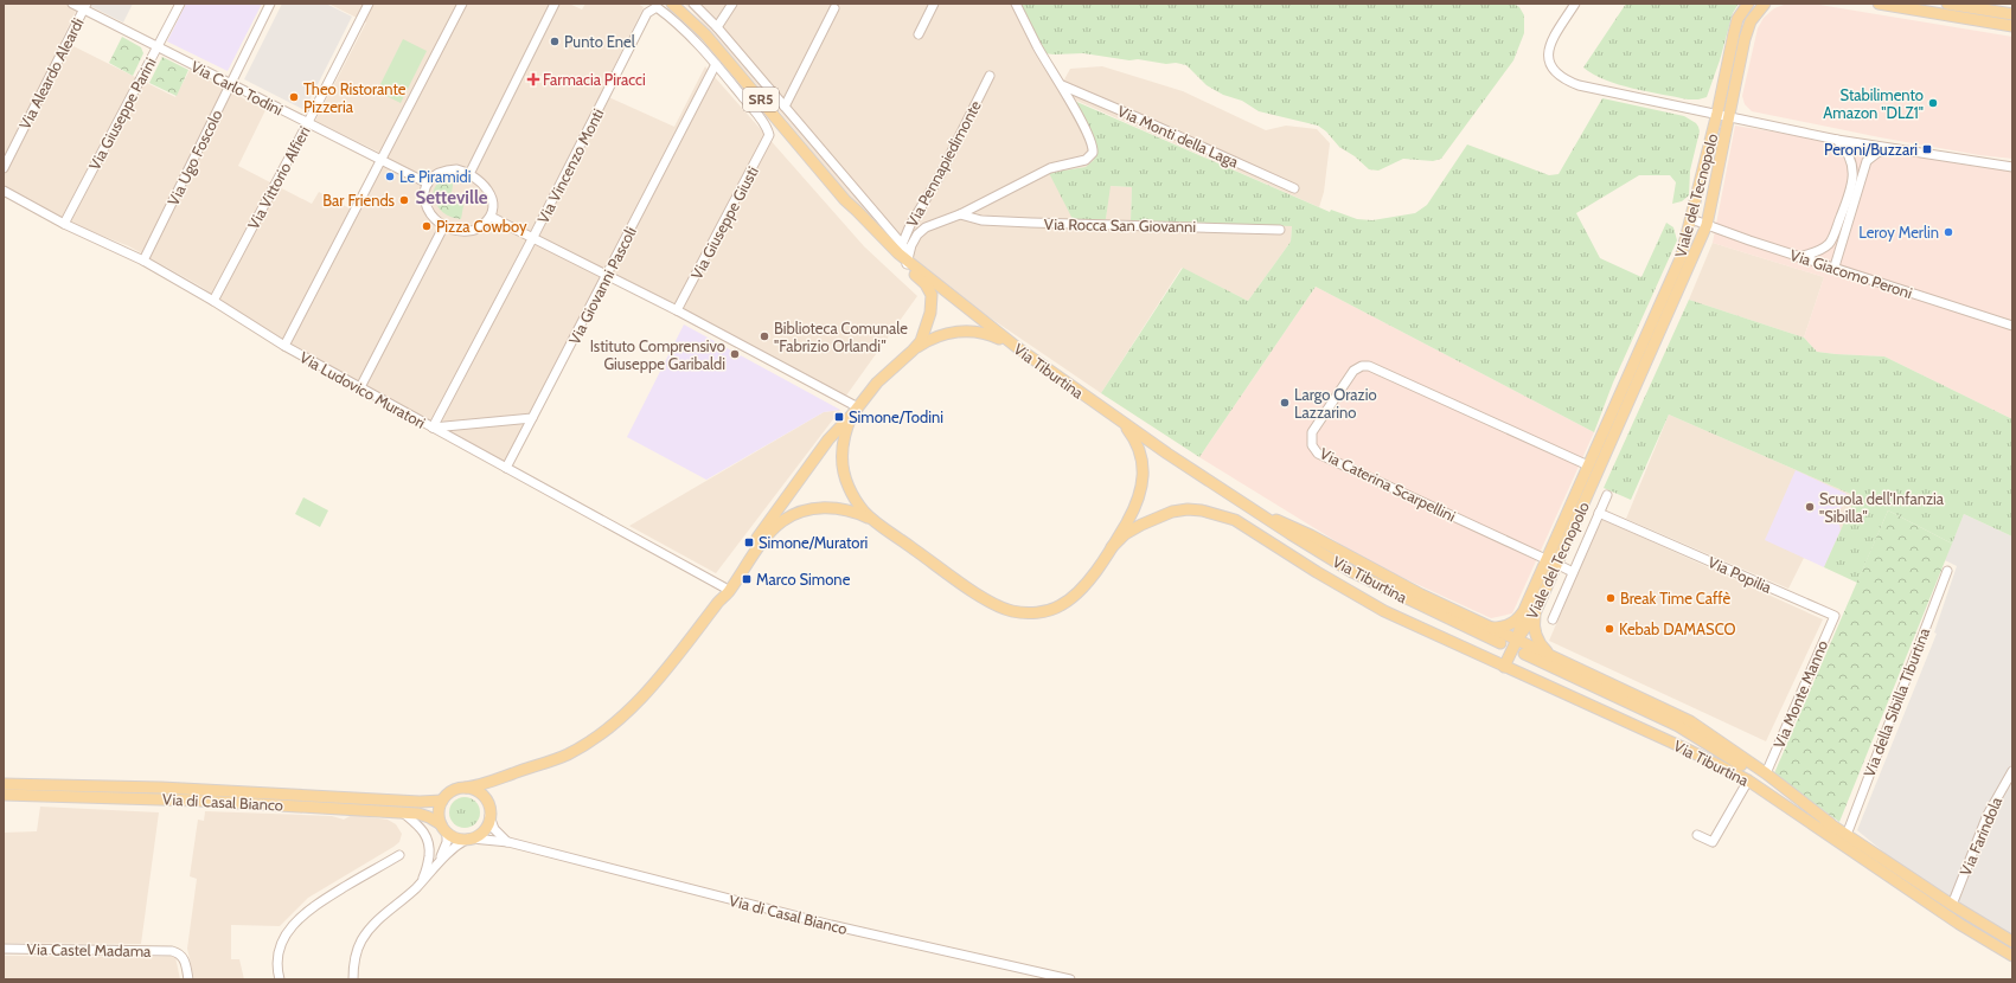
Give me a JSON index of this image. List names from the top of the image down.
{
  "streets": {
    "main road": [
      "SR5",
      "Viale del Tecnopolo",
      "Via Tiburtina",
      "Via di Casal Bianco"
    ],
    "street": [
      "Via Aleardo Aleardi",
      "Via Carlo Todini",
      "Via Giuseppe Parini",
      "Via Monti della Laga",
      "Via Ugo Foscolo",
      "Via Pennapiedimonte",
      "Via Vincenzo Monti",
      "Via Vittorio Alfieri",
      "Via Giuseppe Giusti",
      "Via Rocca San Giovanni",
      "Via Giacomo Peroni",
      "Via Giovanni Pascoli",
      "Via Ludovico Muratori",
      "Via Caterina Scarpellini",
      "Via Popilia",
      "Via Monte Manno",
      "Via della Sibilla Tiburtina",
      "Via Farindola",
      "Via Castel Madama"
    ]
  },
  "crossings": [
    ["Via Aleardo Aleardi", "Via Carlo Todini"],
    ["Via Carlo Todini", "Via Giuseppe Parini"],
    ["Via Carlo Todini", "Via Ugo Foscolo"],
    ["Via Carlo Todini", "Via Vittorio Alfieri"],
    ["Via Giuseppe Parini", "Via Ludovico Muratori"],
    ["Via Ugo Foscolo", "Via Ludovico Muratori"],
    ["Via Pennapiedimonte", "Via Tiburtina"],
    ["Via Vincenzo Monti", "Via Giuseppe Giusti"],
    ["Via Vincenzo Monti", "Via Giovanni Pascoli"],
    ["Via Vincenzo Monti", "Via Ludovico Muratori"],
    ["Via Vittorio Alfieri", "Via Ludovico Muratori"],
    ["Viale del Tecnopolo", "Via Giacomo Peroni"],
    ["Viale del Tecnopolo", "Via Caterina Scarpellini"],
    ["Via Giuseppe Giusti", "Via Giovanni Pascoli"],
    ["Via Giovanni Pascoli", "Via Ludovico Muratori"],
    ["Via Tiburtina", "Via della Sibilla Tiburtina"],
    ["Via Tiburtina", "Via Farindola"],
    ["Via Popilia", "Via Monte Manno"]
  ],
  "districts": ["Setteville"],
  "places": {
    "other": [
      "Punto Enel",
      "Theo Ristorante Pizzeria",
      "Stabilimento Amazon \"DLZ1\"",
      "Le Piramidi",
      "Bar Friends",
      "Pizza Cowboy",
      "Leroy Merlin",
      "Biblioteca Comunale \"Fabrizio Orlandi\"",
      "Istituto Comprensivo Giuseppe Garibaldi",
      "Largo Orazio Lazzarino",
      "Scuola dell'Infanzia \"Sibilla\"",
      "Break Time Caffè",
      "Kebab DAMASCO"
    ],
    "health": ["Farmacia Piracci"],
    "transit": [
      "Peroni/Buzzari",
      "Simone/Todini",
      "Simone/Muratori",
      "Marco Simone"
    ]
  }
}
